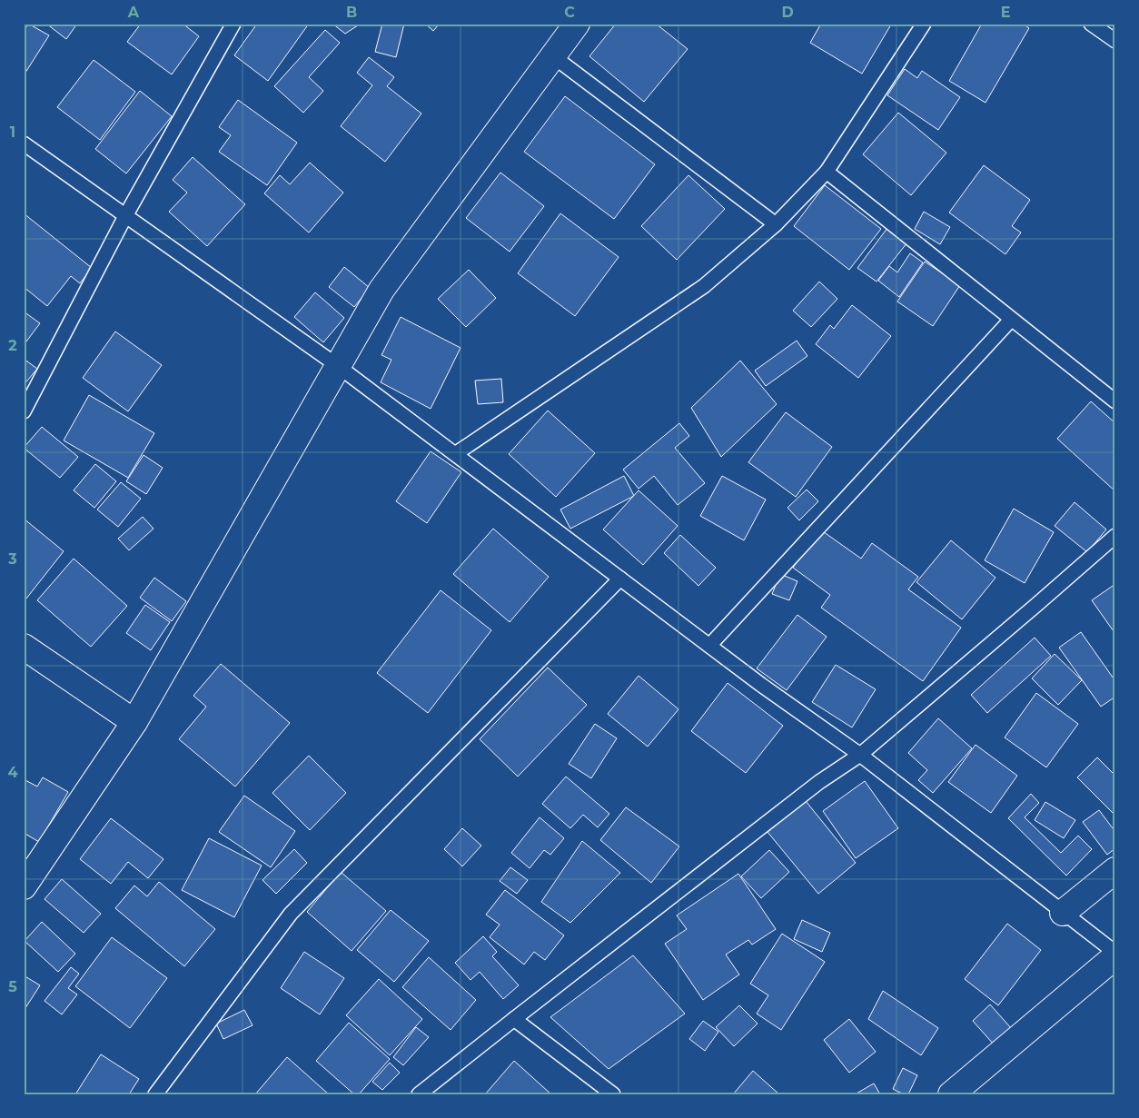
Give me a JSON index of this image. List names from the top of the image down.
{
  "grid": {
    "columns": [
      "A",
      "B",
      "C",
      "D",
      "E"
    ],
    "rows": [
      "1",
      "2",
      "3",
      "4",
      "5"
    ]
  }
}
